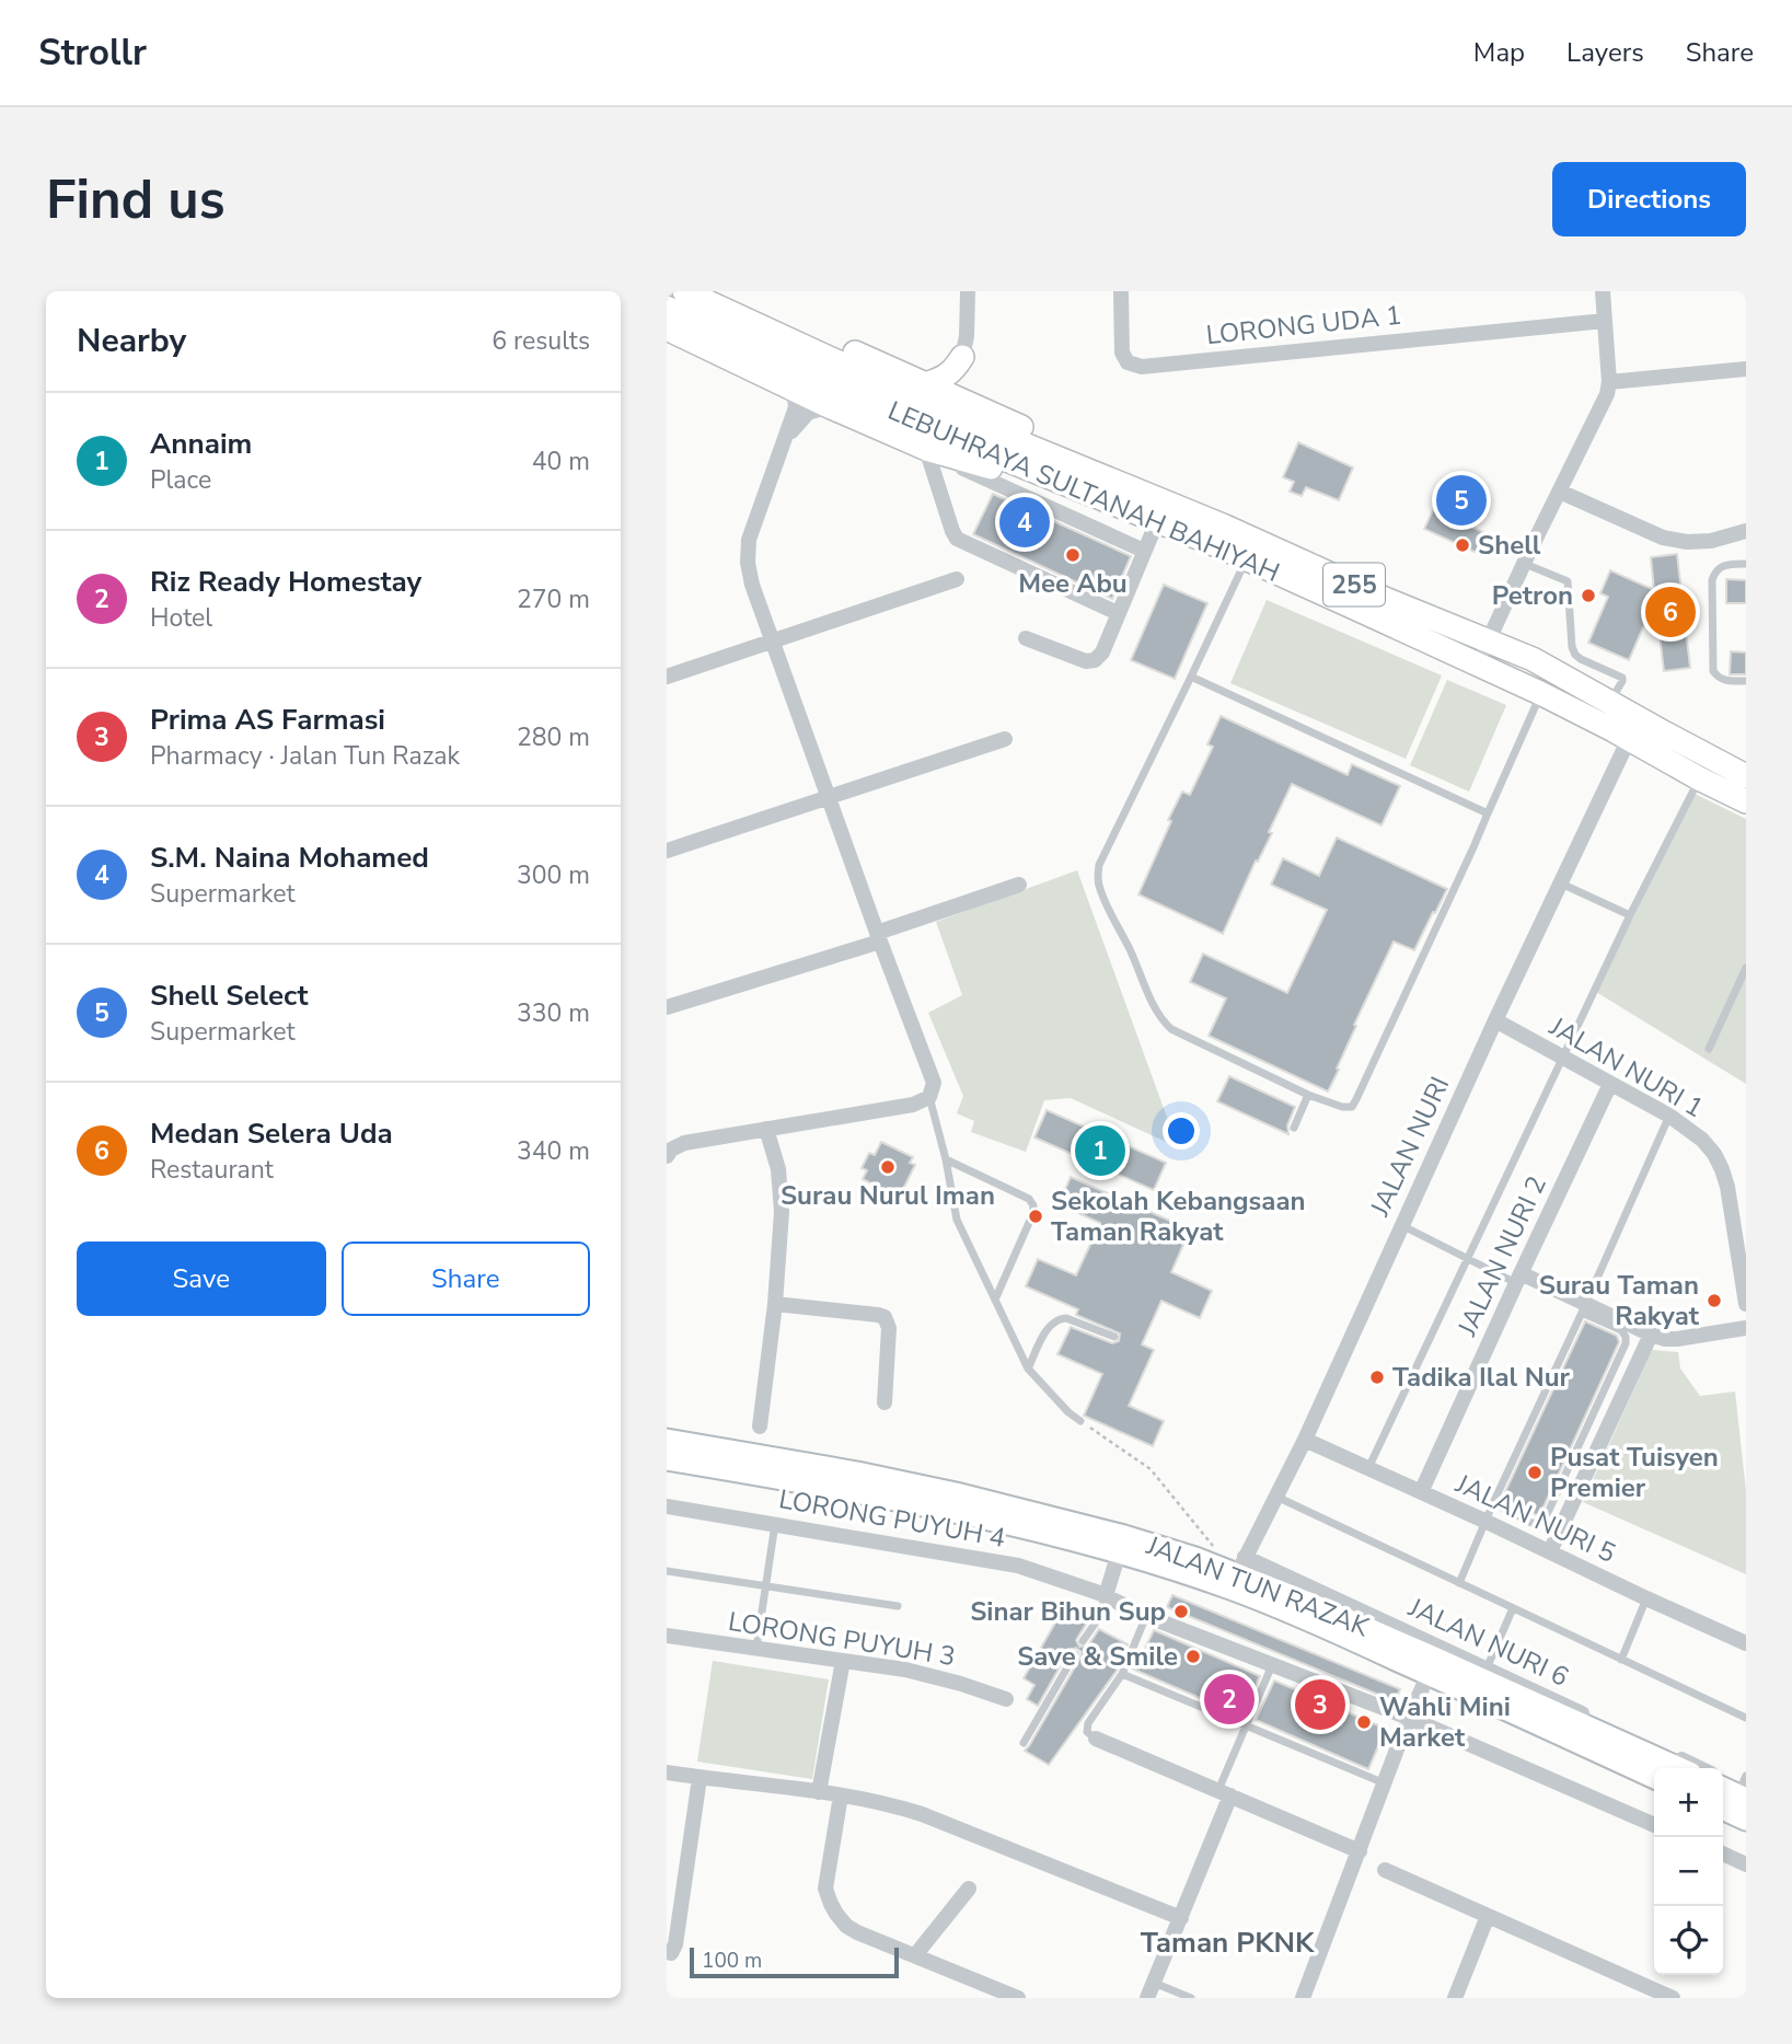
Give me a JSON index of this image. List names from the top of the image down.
{
  "streets": {
    "main road": ["LEBUHRAYA SULTANAH BAHIYAH", "255", "JALAN TUN RAZAK"],
    "street": [
      "LORONG UDA 1",
      "JALAN NURI 1",
      "JALAN NURI",
      "JALAN NURI 2",
      "LORONG PUYUH 4",
      "JALAN NURI 5",
      "LORONG PUYUH 3",
      "JALAN NURI 6"
    ]
  },
  "crossings": [
    ["LEBUHRAYA SULTANAH BAHIYAH", "JALAN NURI"],
    ["JALAN NURI 1", "JALAN NURI"],
    ["JALAN NURI 1", "JALAN NURI 2"],
    ["JALAN NURI", "JALAN NURI 5"],
    ["JALAN NURI", "JALAN TUN RAZAK"],
    ["JALAN NURI", "JALAN NURI 6"],
    ["JALAN NURI 2", "JALAN NURI 5"],
    ["JALAN TUN RAZAK", "JALAN NURI 6"]
  ],
  "districts": ["Taman PKNK"],
  "places": [
    "Shell",
    "Mee Abu",
    "Petron",
    "Surau Nurul Iman",
    "Sekolah Kebangsaan Taman Rakyat",
    "Surau Taman Rakyat",
    "Tadika Ilal Nur",
    "Pusat Tuisyen Premier",
    "Sinar Bihun Sup",
    "Save & Smile",
    "Wahli Mini Market"
  ],
  "scale_bar": "100 m",
  "page": {
    "header": "Strollr",
    "nav": ["Map", "Layers", "Share"],
    "buttons": [
      "Directions",
      ["Save", "Share"]
    ],
    "title": "Find us",
    "heading": ["Nearby", "6 results"],
    "list": [
      {
        "mark": "1",
        "name": "Annaim",
        "note": "Place",
        "value": "40 m"
      },
      {
        "mark": "2",
        "name": "Riz Ready Homestay",
        "note": "Hotel",
        "value": "270 m"
      },
      {
        "mark": "3",
        "name": "Prima AS Farmasi",
        "note": "Pharmacy · Jalan Tun Razak",
        "value": "280 m"
      },
      {
        "mark": "4",
        "name": "S.M. Naina Mohamed",
        "note": "Supermarket",
        "value": "300 m"
      },
      {
        "mark": "5",
        "name": "Shell Select",
        "note": "Supermarket",
        "value": "330 m"
      },
      {
        "mark": "6",
        "name": "Medan Selera Uda",
        "note": "Restaurant",
        "value": "340 m"
      }
    ],
    "pins": [
      "5",
      "4",
      "6",
      "1",
      "2",
      "3"
    ],
    "map_buttons": ["+", "−"],
    "scale": "100 m"
  }
}
